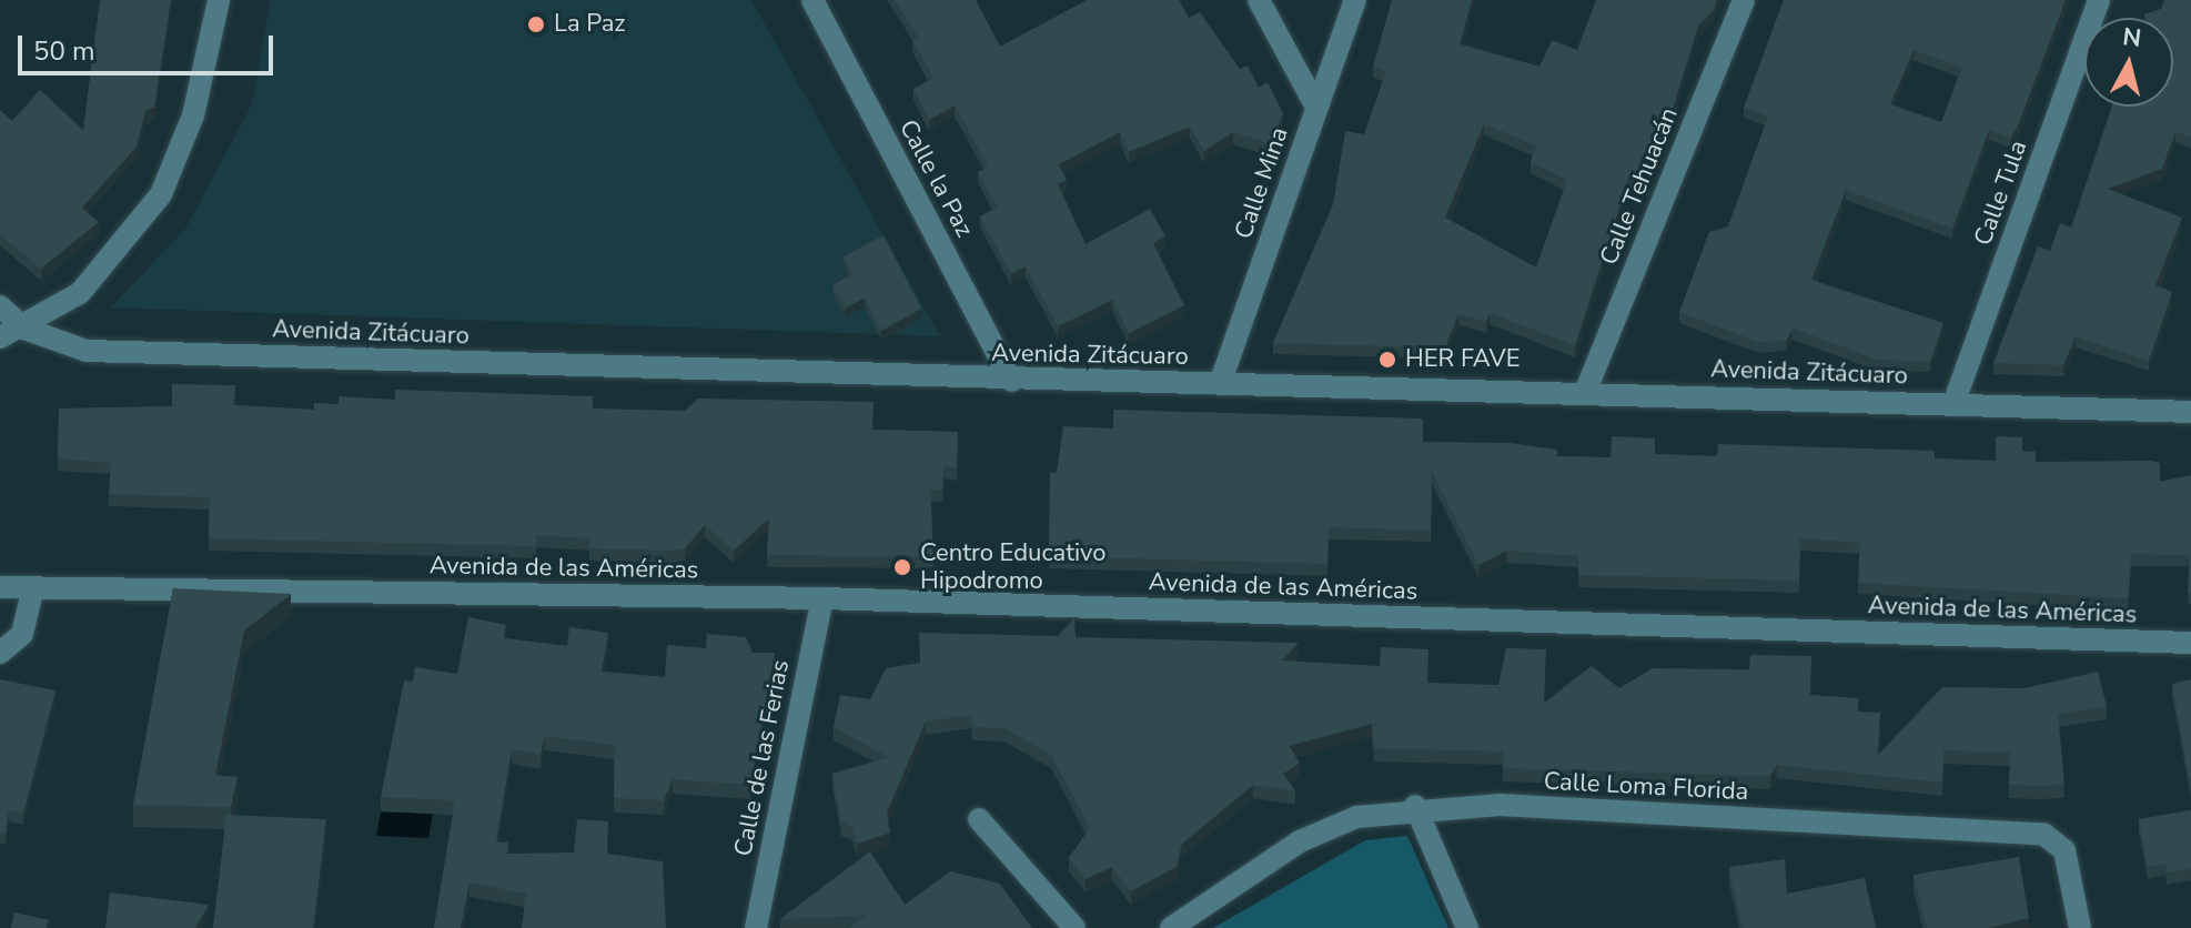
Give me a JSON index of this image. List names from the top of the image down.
{
  "streets": {
    "street": [
      "Calle la Paz",
      "Calle Mina",
      "Calle Tehuacán",
      "Calle Tula",
      "Avenida Zitácuaro",
      "Avenida de las Américas",
      "Calle de las Ferias",
      "Calle Loma Florida"
    ]
  },
  "crossings": [
    ["Calle la Paz", "Avenida Zitácuaro"],
    ["Calle Mina", "Avenida Zitácuaro"],
    ["Calle Tehuacán", "Avenida Zitácuaro"],
    ["Calle Tula", "Avenida Zitácuaro"],
    ["Avenida de las Américas", "Calle de las Ferias"]
  ],
  "places": ["La Paz", "HER FAVE", "Centro Educativo Hipodromo"],
  "scale_bar": "50 m",
  "north": "top"
}
